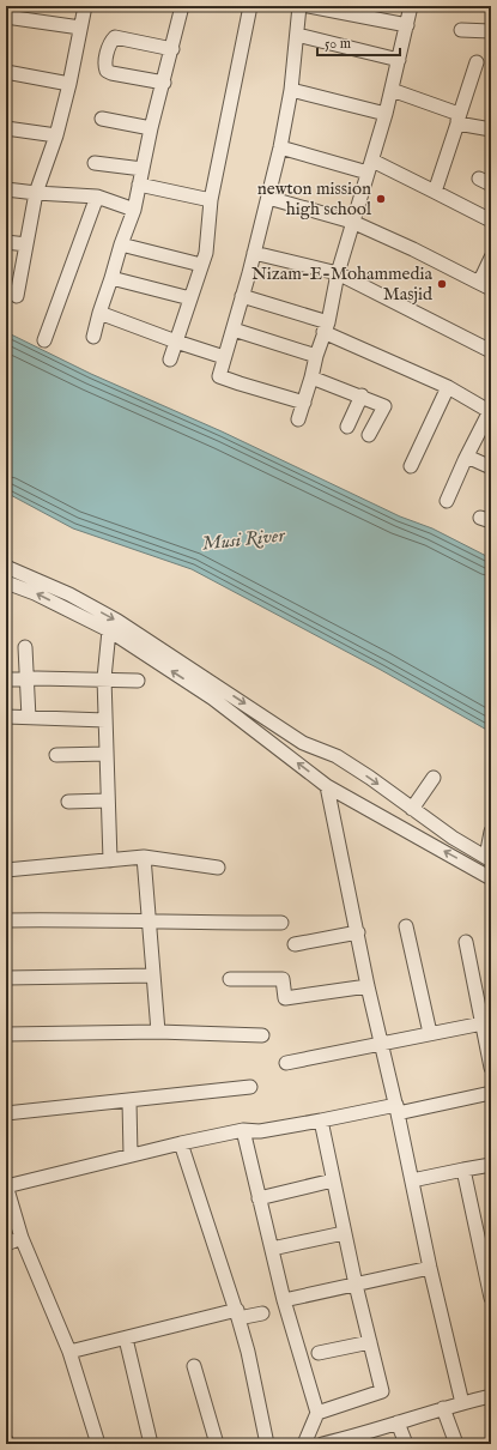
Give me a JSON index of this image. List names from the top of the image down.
{
  "water": ["Musi River"],
  "places": ["newton mission high school", "Nizam-E-Mohammedia Masjid"],
  "scale_bar": "50 m"
}
